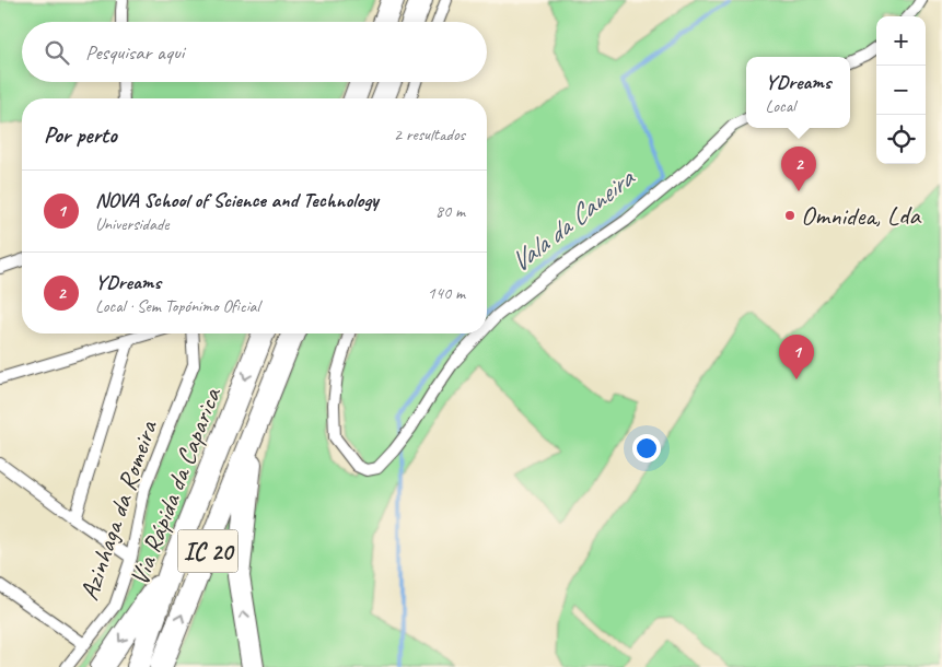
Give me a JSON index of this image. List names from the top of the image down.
{
  "streets": {
    "highway": ["Via Rápida da Caparica", "IC 20"],
    "street": ["Azinhaga da Romeira"]
  },
  "water": ["Vala da Caneira"],
  "places": ["Omnidea, Lda"],
  "page": {
    "map_buttons": ["+", "−"],
    "search": "Pesquisar aqui",
    "popup": ["YDreams", "Local"],
    "heading": ["Por perto", "2 resultados"],
    "pins": ["2", "1"],
    "list": [
      {
        "mark": "1",
        "name": "NOVA School of Science and Technology",
        "note": "Universidade",
        "value": "80 m"
      },
      {
        "mark": "2",
        "name": "YDreams",
        "note": "Local · Sem Topónimo Oficial",
        "value": "140 m"
      }
    ]
  }
}
